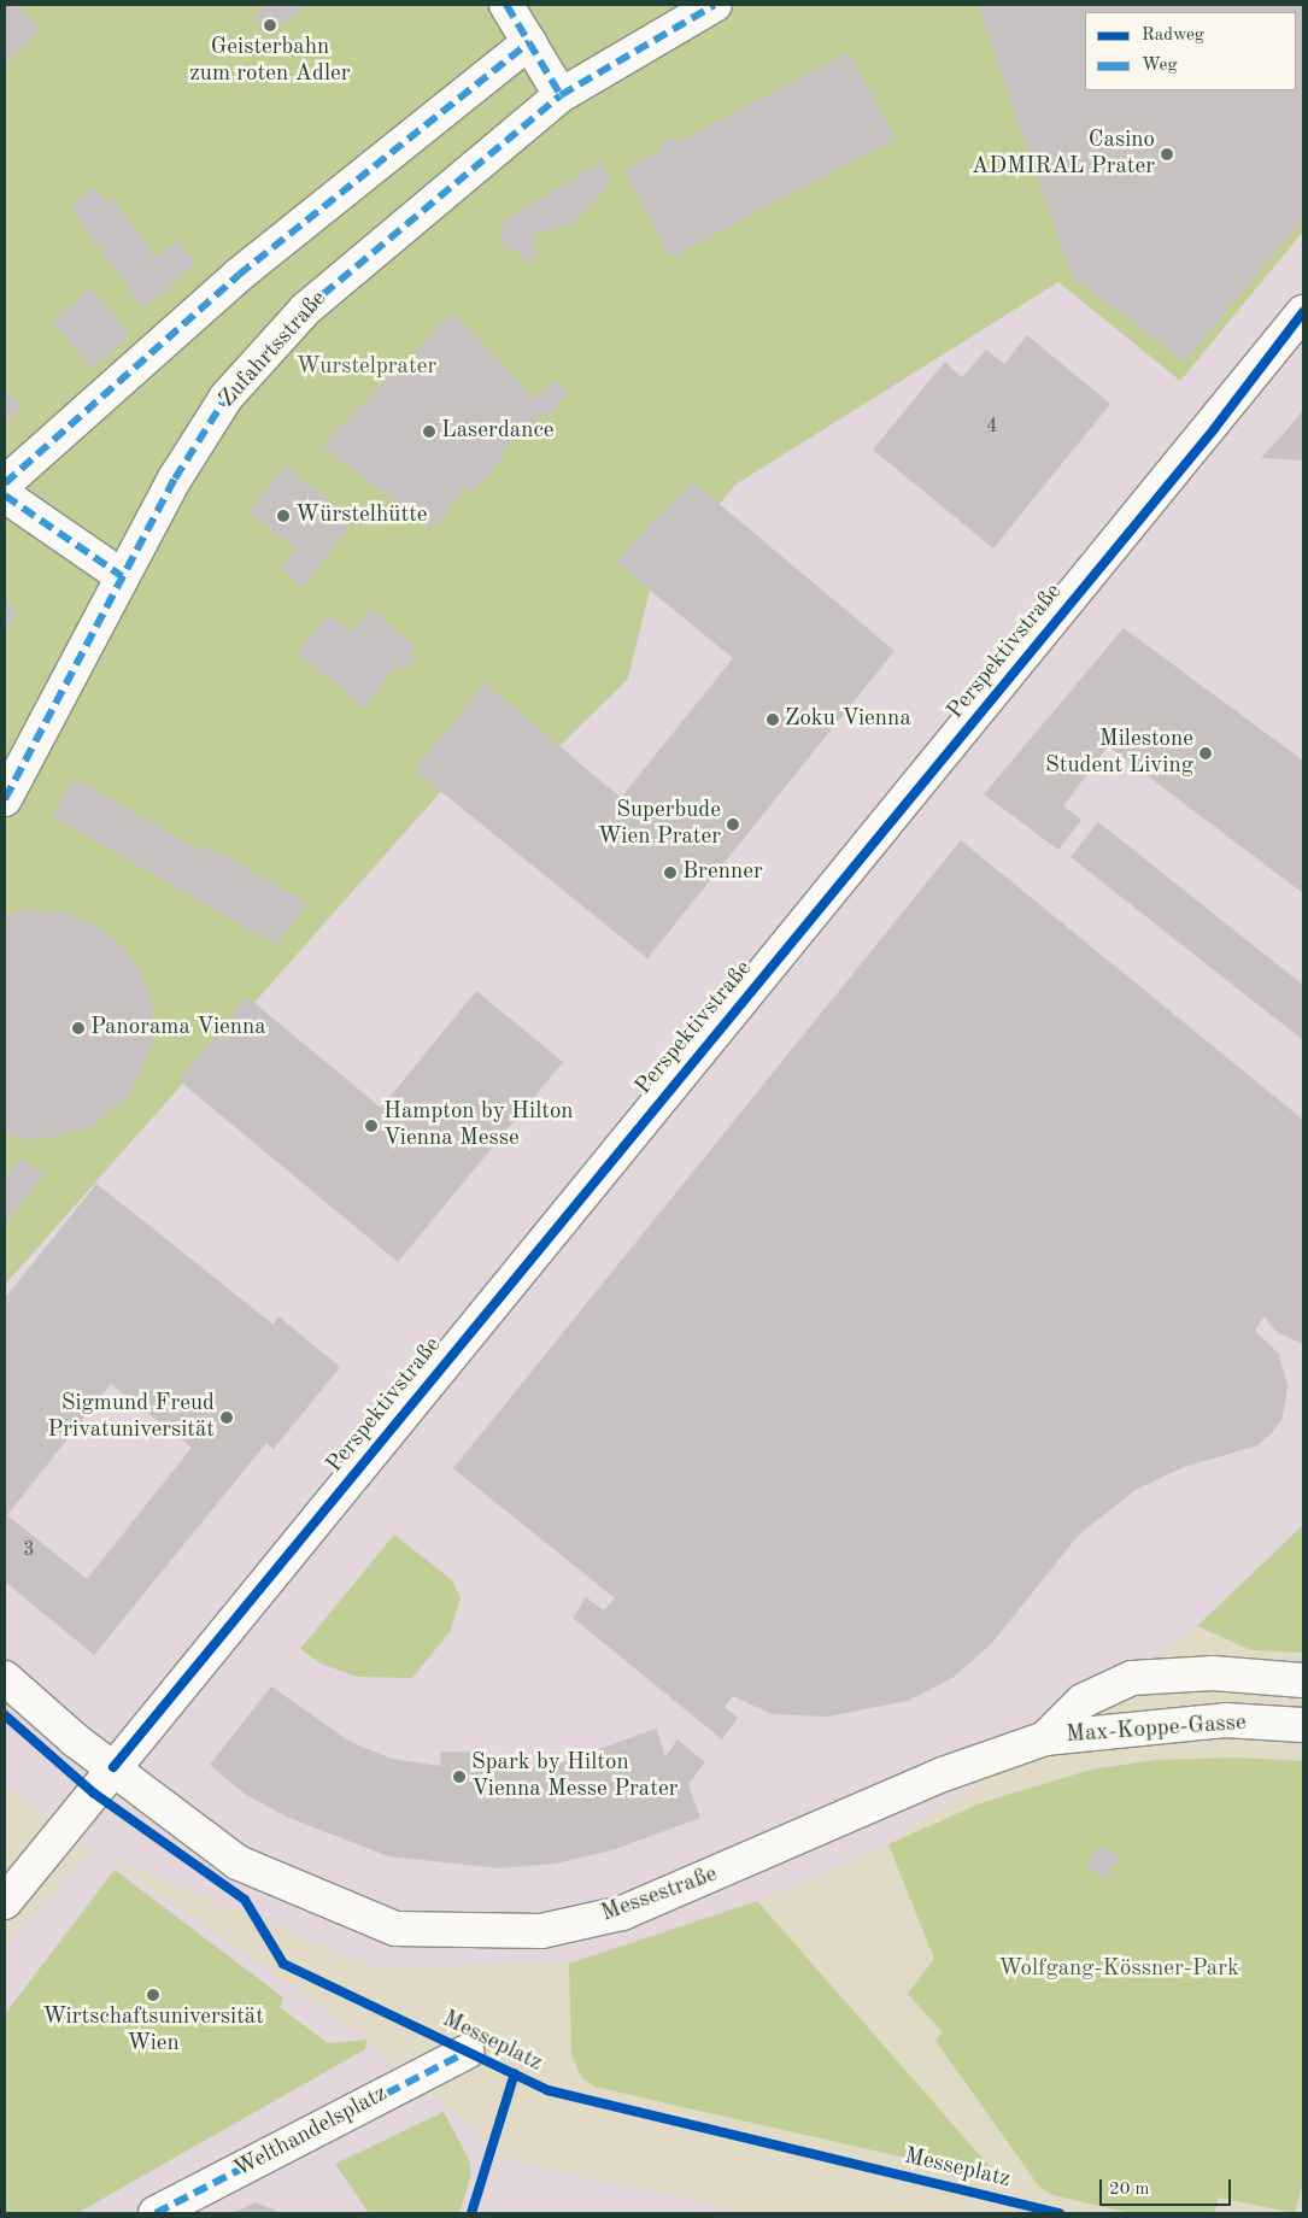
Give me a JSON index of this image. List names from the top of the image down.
{
  "streets": {
    "street": [
      "Zufahrtsstraße",
      "Perspektivstraße",
      "Max-Koppe-Gasse",
      "Messestraße",
      "Welthandelsplatz"
    ],
    "cycle path": ["Messeplatz"]
  },
  "crossings": [
    ["Perspektivstraße", "Messestraße"],
    ["Max-Koppe-Gasse", "Messestraße"]
  ],
  "parks": ["Wurstelprater", "Wolfgang-Kössner-Park"],
  "places": [
    "Geisterbahn zum roten Adler",
    "Casino ADMIRAL Prater",
    "Laserdance",
    "Würstelhütte",
    "Zoku Vienna",
    "Milestone Student Living",
    "Superbude Wien Prater",
    "Brenner",
    "Panorama Vienna",
    "Hampton by Hilton Vienna Messe",
    "Sigmund Freud Privatuniversität",
    "Spark by Hilton Vienna Messe Prater",
    "Wirtschaftsuniversität Wien"
  ],
  "house_numbers": ["4", "3"],
  "legend": ["Radweg", "Weg"],
  "scale_bar": "20 m"
}
